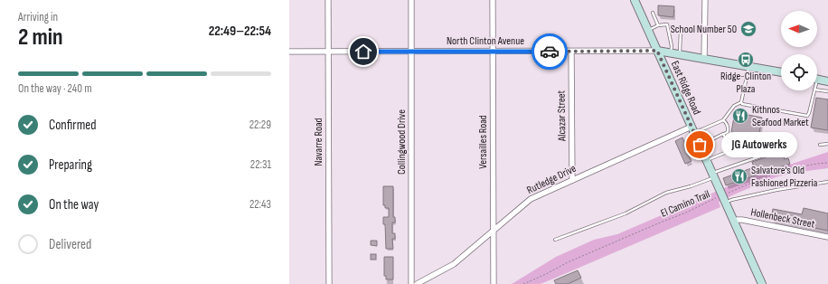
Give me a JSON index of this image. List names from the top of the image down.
{
  "streets": {
    "main road": ["North Clinton Avenue", "East Ridge Road"],
    "street": [
      "Alcazar Street",
      "Navarre Road",
      "Collingwood Drive",
      "Versailles Road",
      "Rutledge Drive",
      "Hollenbeck Street"
    ],
    "path": ["El Camino Trail"]
  },
  "crossings": [
    ["North Clinton Avenue", "East Ridge Road"],
    ["North Clinton Avenue", "Alcazar Street"],
    ["North Clinton Avenue", "Navarre Road"],
    ["North Clinton Avenue", "Collingwood Drive"],
    ["North Clinton Avenue", "Versailles Road"],
    ["East Ridge Road", "Rutledge Drive"],
    ["East Ridge Road", "Hollenbeck Street"],
    ["Alcazar Street", "Rutledge Drive"],
    ["Versailles Road", "Rutledge Drive"]
  ],
  "places": {
    "school or university": ["School Number 50"],
    "bus stop": ["Ridge-Clinton Plaza"],
    "restaurant": ["Kithnos Seafood Market", "Salvatore's Old Fashioned Pizzeria"],
    "other": ["JG Autowerks"]
  },
  "north": "left",
  "page": {
    "heading": ["2 min", "Arriving in", "22:49–22:54"],
    "bar": "On the way · 240 m",
    "list": [
      ["Confirmed", "22:29"],
      ["Preparing", "22:31"],
      ["On the way", "22:43"],
      "Delivered"
    ],
    "bubble": "JG Autowerks"
  }
}
